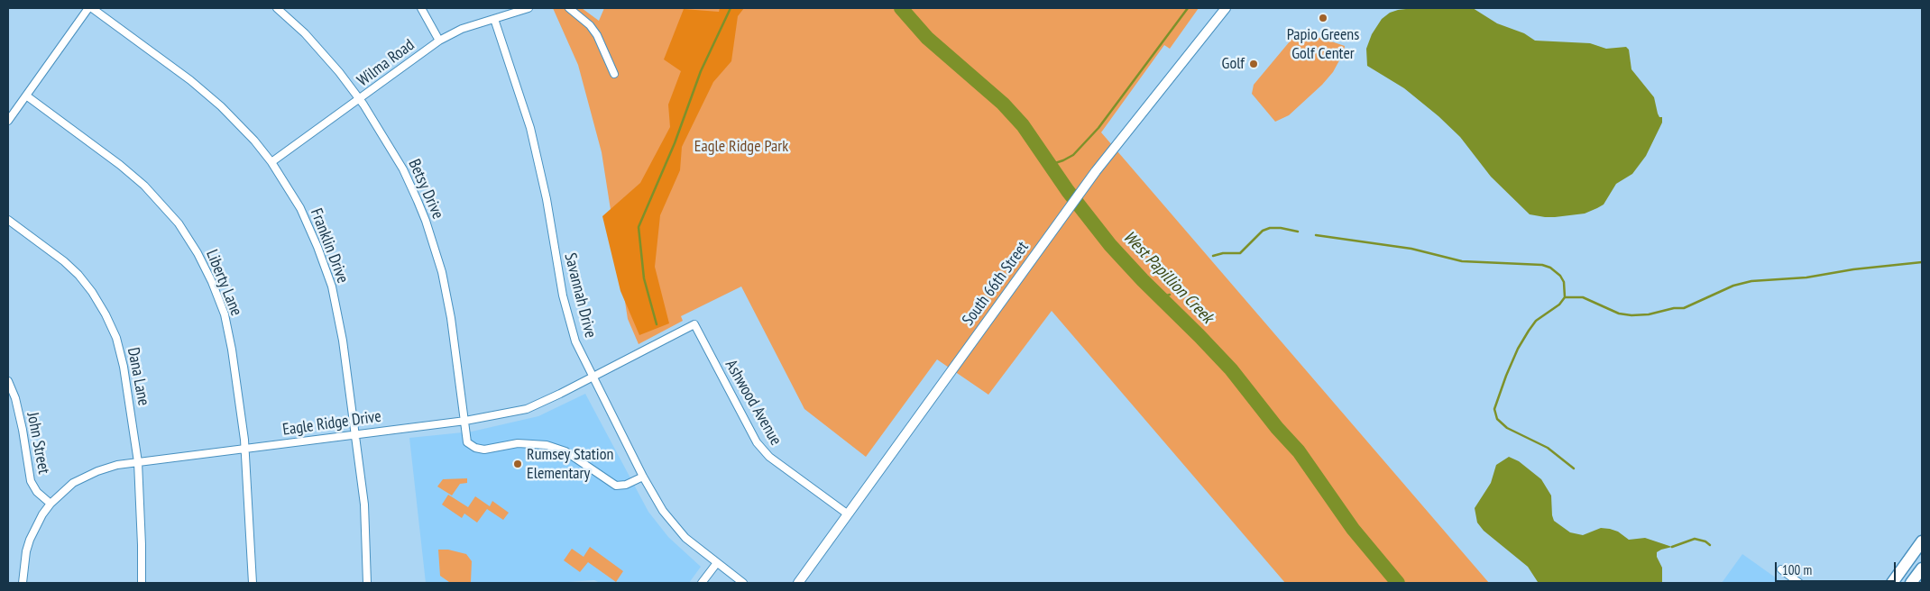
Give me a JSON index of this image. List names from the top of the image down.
{
  "streets": {
    "street": [
      "Wilma Road",
      "Betsy Drive",
      "Franklin Drive",
      "Liberty Lane",
      "South 66th Street",
      "Savannah Drive",
      "Dana Lane",
      "Ashwood Avenue",
      "Eagle Ridge Drive",
      "John Street"
    ]
  },
  "crossings": [
    ["Wilma Road", "Betsy Drive"],
    ["Wilma Road", "Franklin Drive"],
    ["Wilma Road", "Savannah Drive"],
    ["Betsy Drive", "Savannah Drive"],
    ["Betsy Drive", "Eagle Ridge Drive"],
    ["Franklin Drive", "Eagle Ridge Drive"],
    ["Liberty Lane", "Eagle Ridge Drive"],
    ["South 66th Street", "Ashwood Avenue"],
    ["Savannah Drive", "Eagle Ridge Drive"],
    ["Dana Lane", "Eagle Ridge Drive"],
    ["Ashwood Avenue", "Eagle Ridge Drive"],
    ["Eagle Ridge Drive", "John Street"]
  ],
  "water": ["West Papillion Creek"],
  "parks": ["Eagle Ridge Park"],
  "places": ["Papio Greens Golf Center", "Golf", "Rumsey Station Elementary"],
  "scale_bar": "100 m"
}
